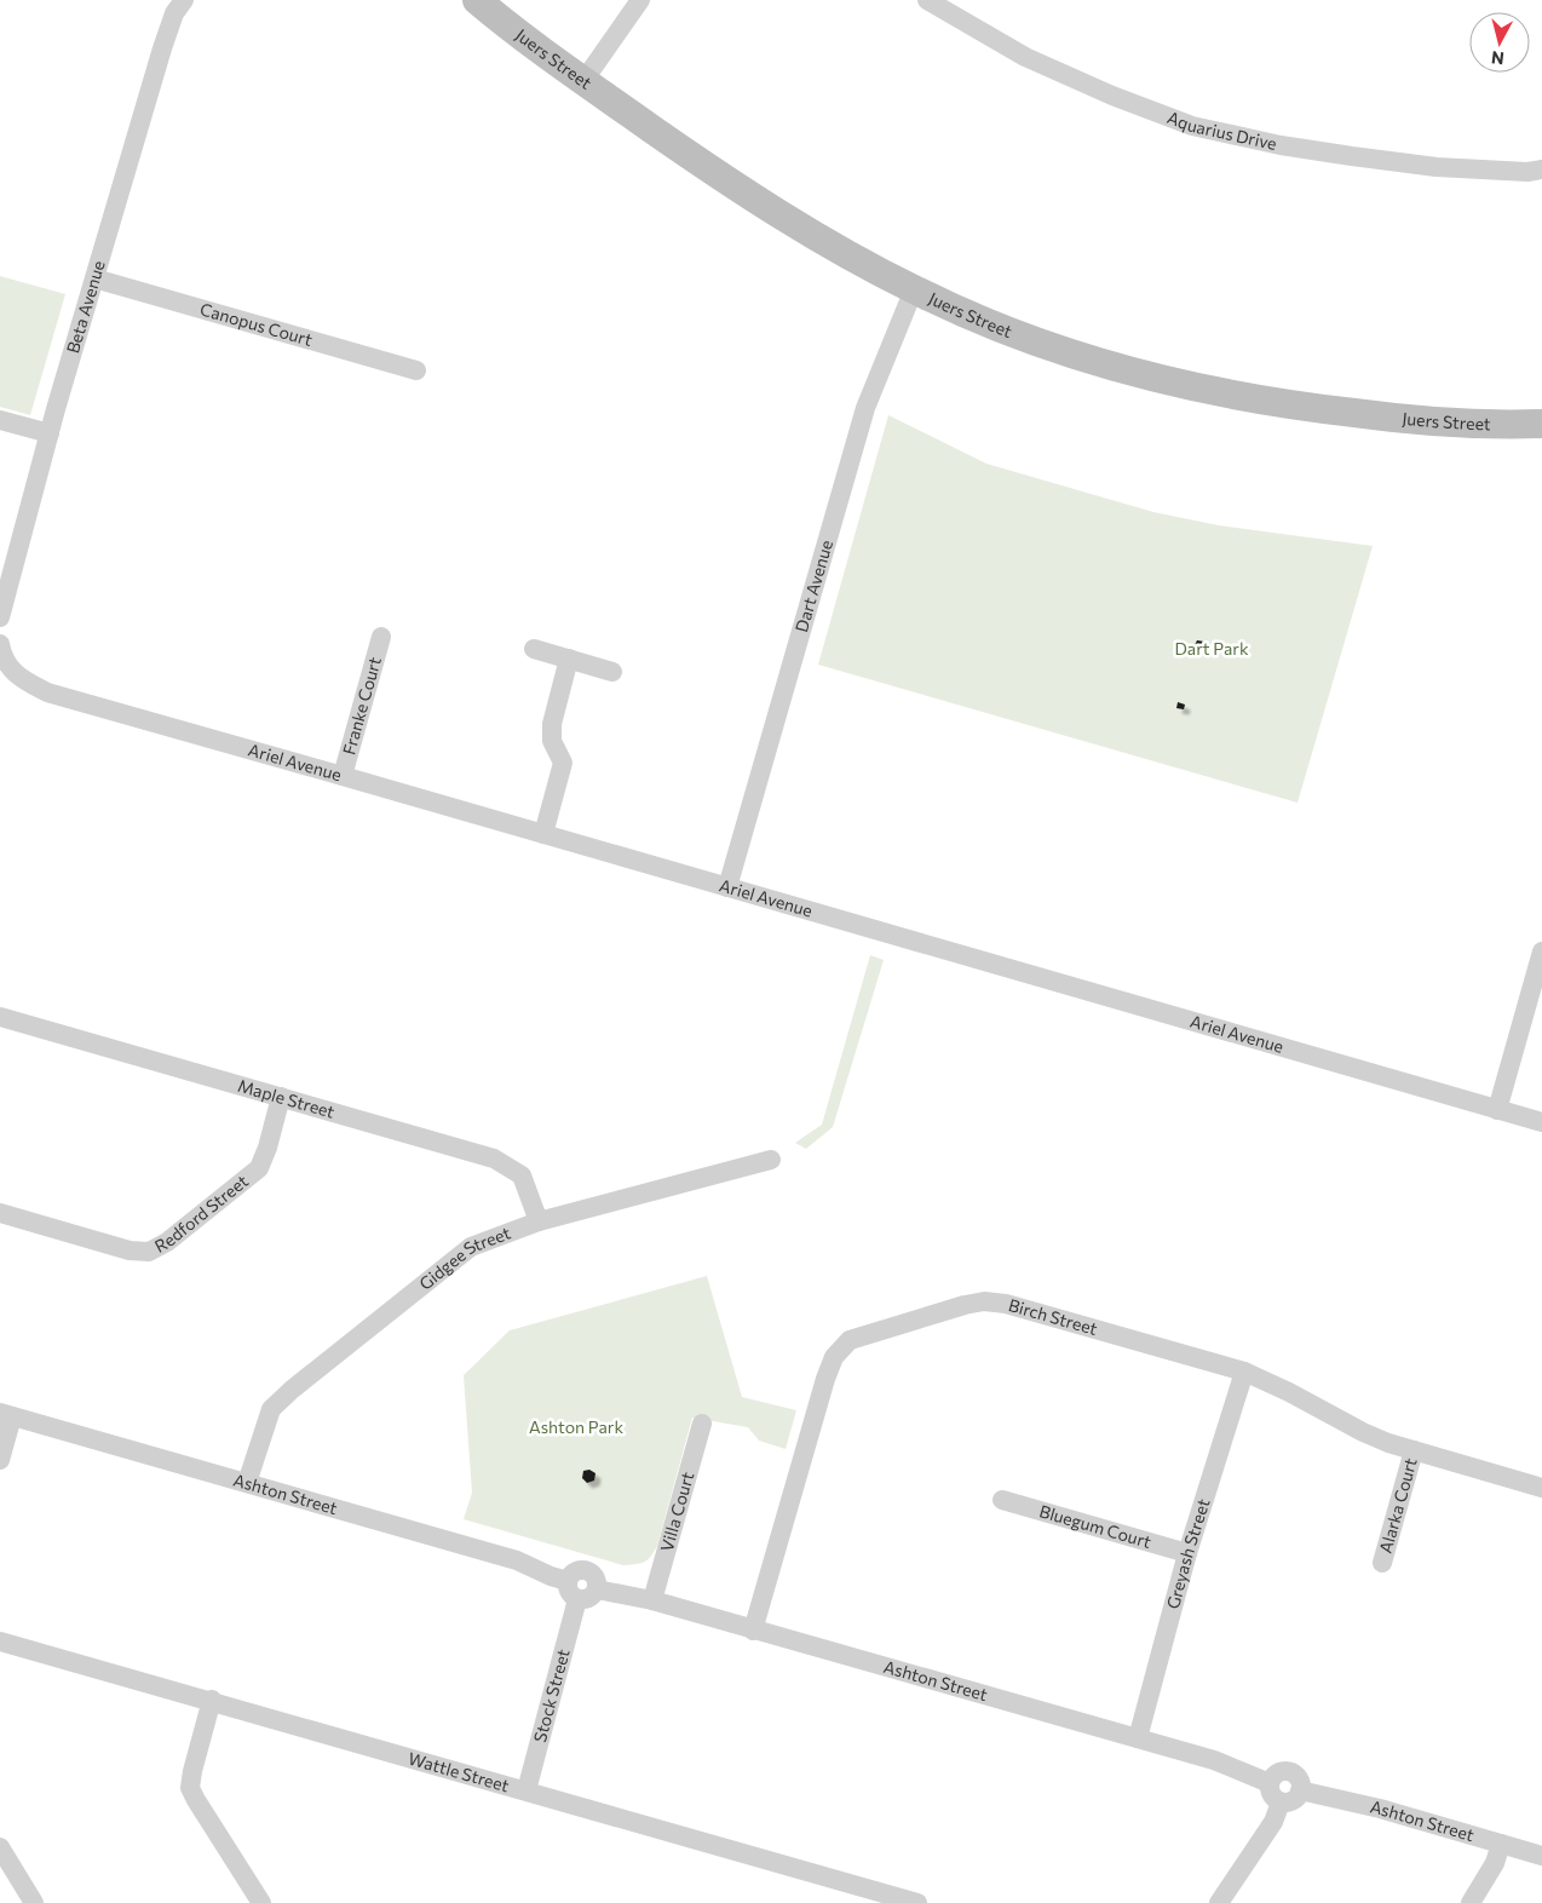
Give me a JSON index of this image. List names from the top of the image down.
{
  "streets": {
    "street": [
      "Juers Street",
      "Aquarius Drive",
      "Beta Avenue",
      "Canopus Court",
      "Dart Avenue",
      "Franke Court",
      "Ariel Avenue",
      "Maple Street",
      "Redford Street",
      "Gidgee Street",
      "Birch Street",
      "Ashton Street",
      "Alarka Court",
      "Villa Court",
      "Bluegum Court",
      "Greyash Street",
      "Stock Street",
      "Wattle Street"
    ]
  },
  "crossings": [
    ["Juers Street", "Dart Avenue"],
    ["Beta Avenue", "Canopus Court"],
    ["Dart Avenue", "Ariel Avenue"],
    ["Franke Court", "Ariel Avenue"],
    ["Maple Street", "Redford Street"],
    ["Maple Street", "Gidgee Street"],
    ["Gidgee Street", "Ashton Street"],
    ["Birch Street", "Ashton Street"],
    ["Birch Street", "Alarka Court"],
    ["Birch Street", "Greyash Street"],
    ["Ashton Street", "Villa Court"],
    ["Ashton Street", "Greyash Street"],
    ["Ashton Street", "Stock Street"],
    ["Bluegum Court", "Greyash Street"],
    ["Stock Street", "Wattle Street"]
  ],
  "parks": ["Dart Park", "Ashton Park"],
  "north": "bottom"
}
